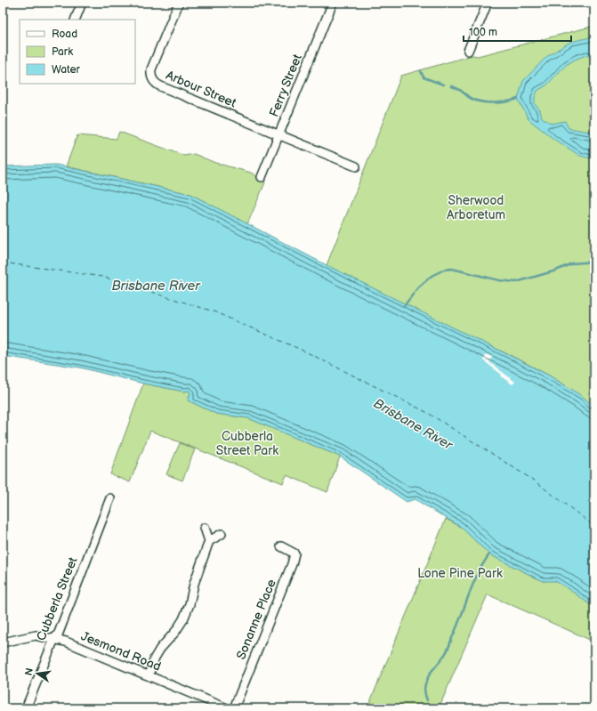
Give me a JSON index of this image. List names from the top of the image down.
{
  "streets": {
    "street": [
      "Ferry Street",
      "Arbour Street",
      "Cubberla Street",
      "Sonanne Place",
      "Jesmond Road"
    ]
  },
  "crossings": [
    ["Ferry Street", "Arbour Street"],
    ["Cubberla Street", "Jesmond Road"]
  ],
  "water": ["Brisbane River"],
  "parks": ["Sherwood Arboretum", "Cubberla Street Park", "Lone Pine Park"],
  "legend": ["Road", "Park", "Water"],
  "scale_bar": "100 m",
  "north": "left"
}
